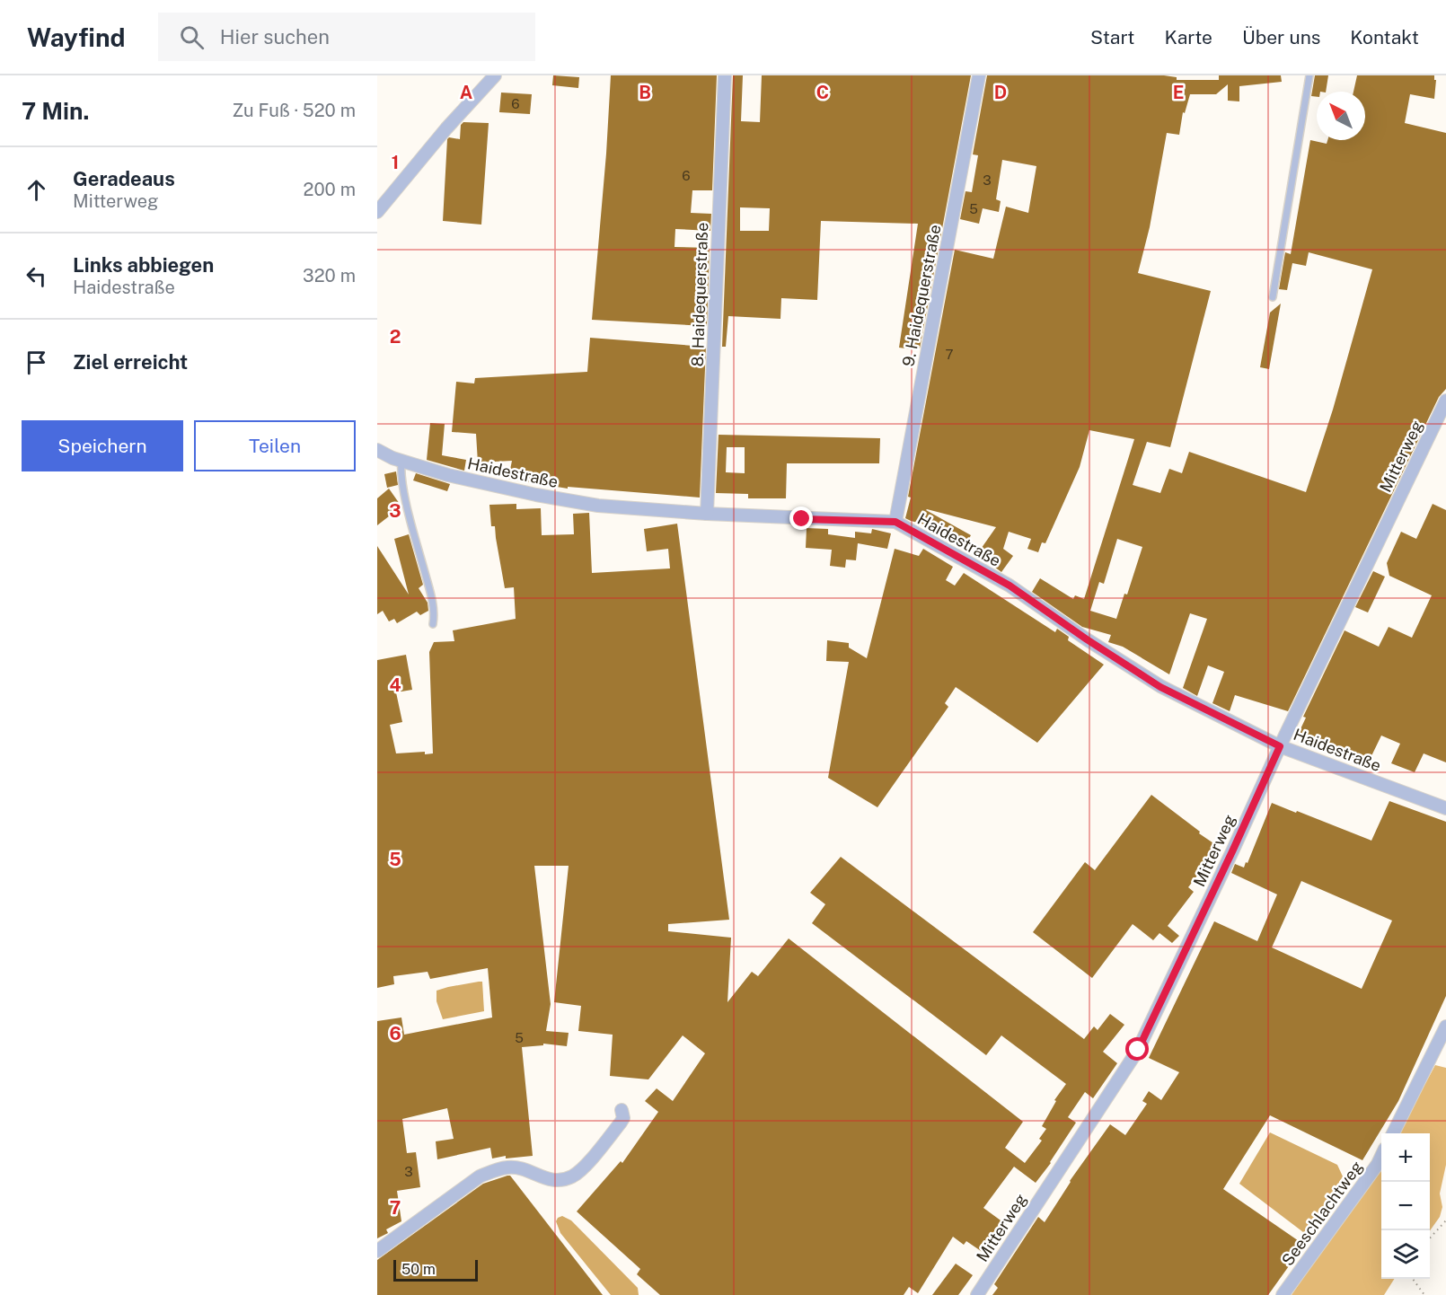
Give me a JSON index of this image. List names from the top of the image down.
{
  "streets": {
    "street": [
      "8. Haidequerstraße",
      "9. Haidequerstraße",
      "Mitterweg",
      "Haidestraße",
      "Seeschlachtweg"
    ]
  },
  "crossings": [
    ["8. Haidequerstraße", "Haidestraße"],
    ["9. Haidequerstraße", "Haidestraße"],
    ["Mitterweg", "Haidestraße"]
  ],
  "house_numbers": [
    "6",
    "6",
    "3",
    "5",
    "7",
    "5",
    "3"
  ],
  "scale_bar": "50 m",
  "north": "top left",
  "page": {
    "header": "Wayfind",
    "search": "Hier suchen",
    "nav": [
      "Start",
      "Karte",
      "Über uns",
      "Kontakt"
    ],
    "heading": ["7 Min.", "Zu Fuß · 520 m"],
    "list": [
      ["Geradeaus", "Mitterweg", "200 m"],
      ["Links abbiegen", "Haidestraße", "320 m"],
      "Ziel erreicht"
    ],
    "buttons": ["Speichern", "Teilen"],
    "map_buttons": ["+", "−"],
    "scale": "50 m"
  },
  "grid": {
    "columns": [
      "A",
      "B",
      "C",
      "D",
      "E"
    ],
    "rows": [
      "1",
      "2",
      "3",
      "4",
      "5",
      "6",
      "7"
    ]
  }
}
